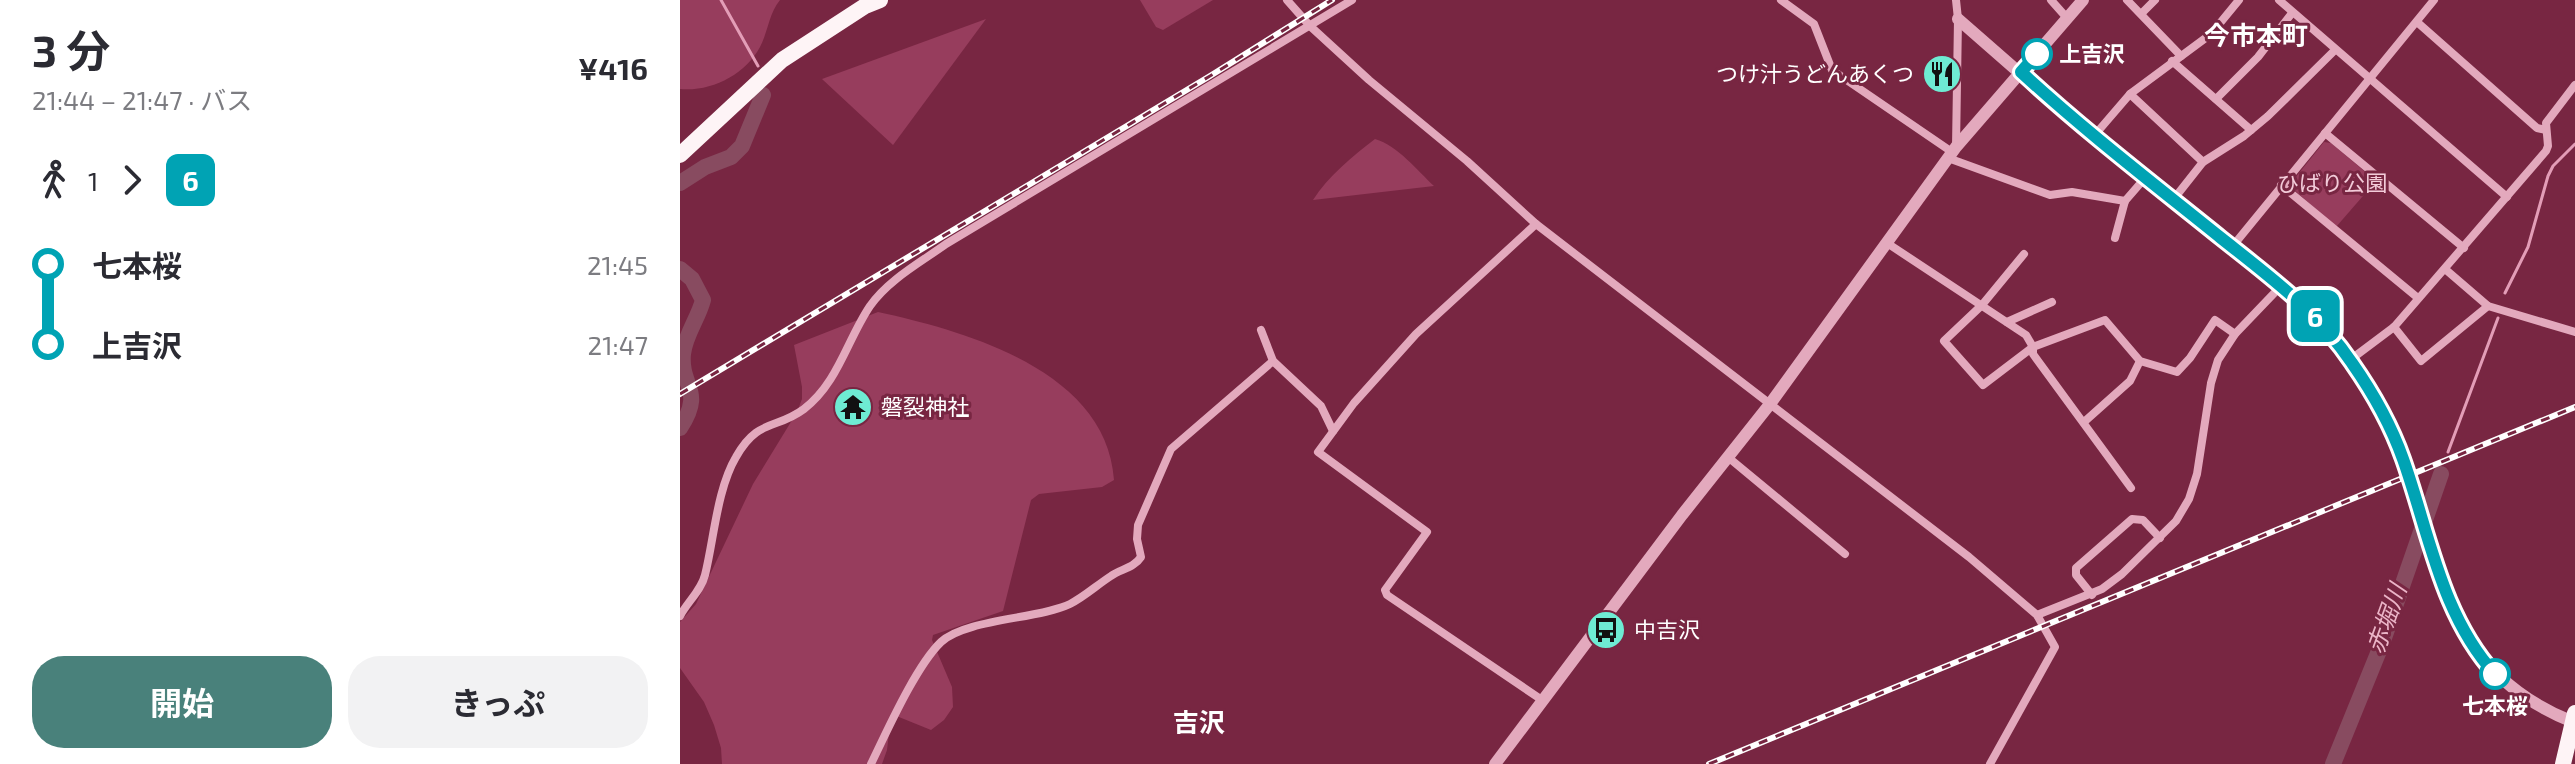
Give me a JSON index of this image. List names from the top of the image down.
{
  "districts": ["今市本町", "吉沢"],
  "water": ["赤堀川"],
  "parks": ["ひばり公園"],
  "places": {
    "other": ["上吉沢", "七本桜"],
    "restaurant": ["つけ汁うどんあくつ"],
    "temple": ["磐裂神社"],
    "bus stop": ["中吉沢"]
  },
  "lines": ["bus line 6"],
  "page": {
    "heading": ["3 分", "21:44 – 21:47 · バス", "¥416"],
    "on_map": "6",
    "legs": ["1", "6"],
    "list": [
      {
        "name": "七本桜",
        "value": "21:45"
      },
      {
        "name": "上吉沢",
        "value": "21:47"
      }
    ],
    "buttons": ["開始", "きっぷ"]
  }
}
